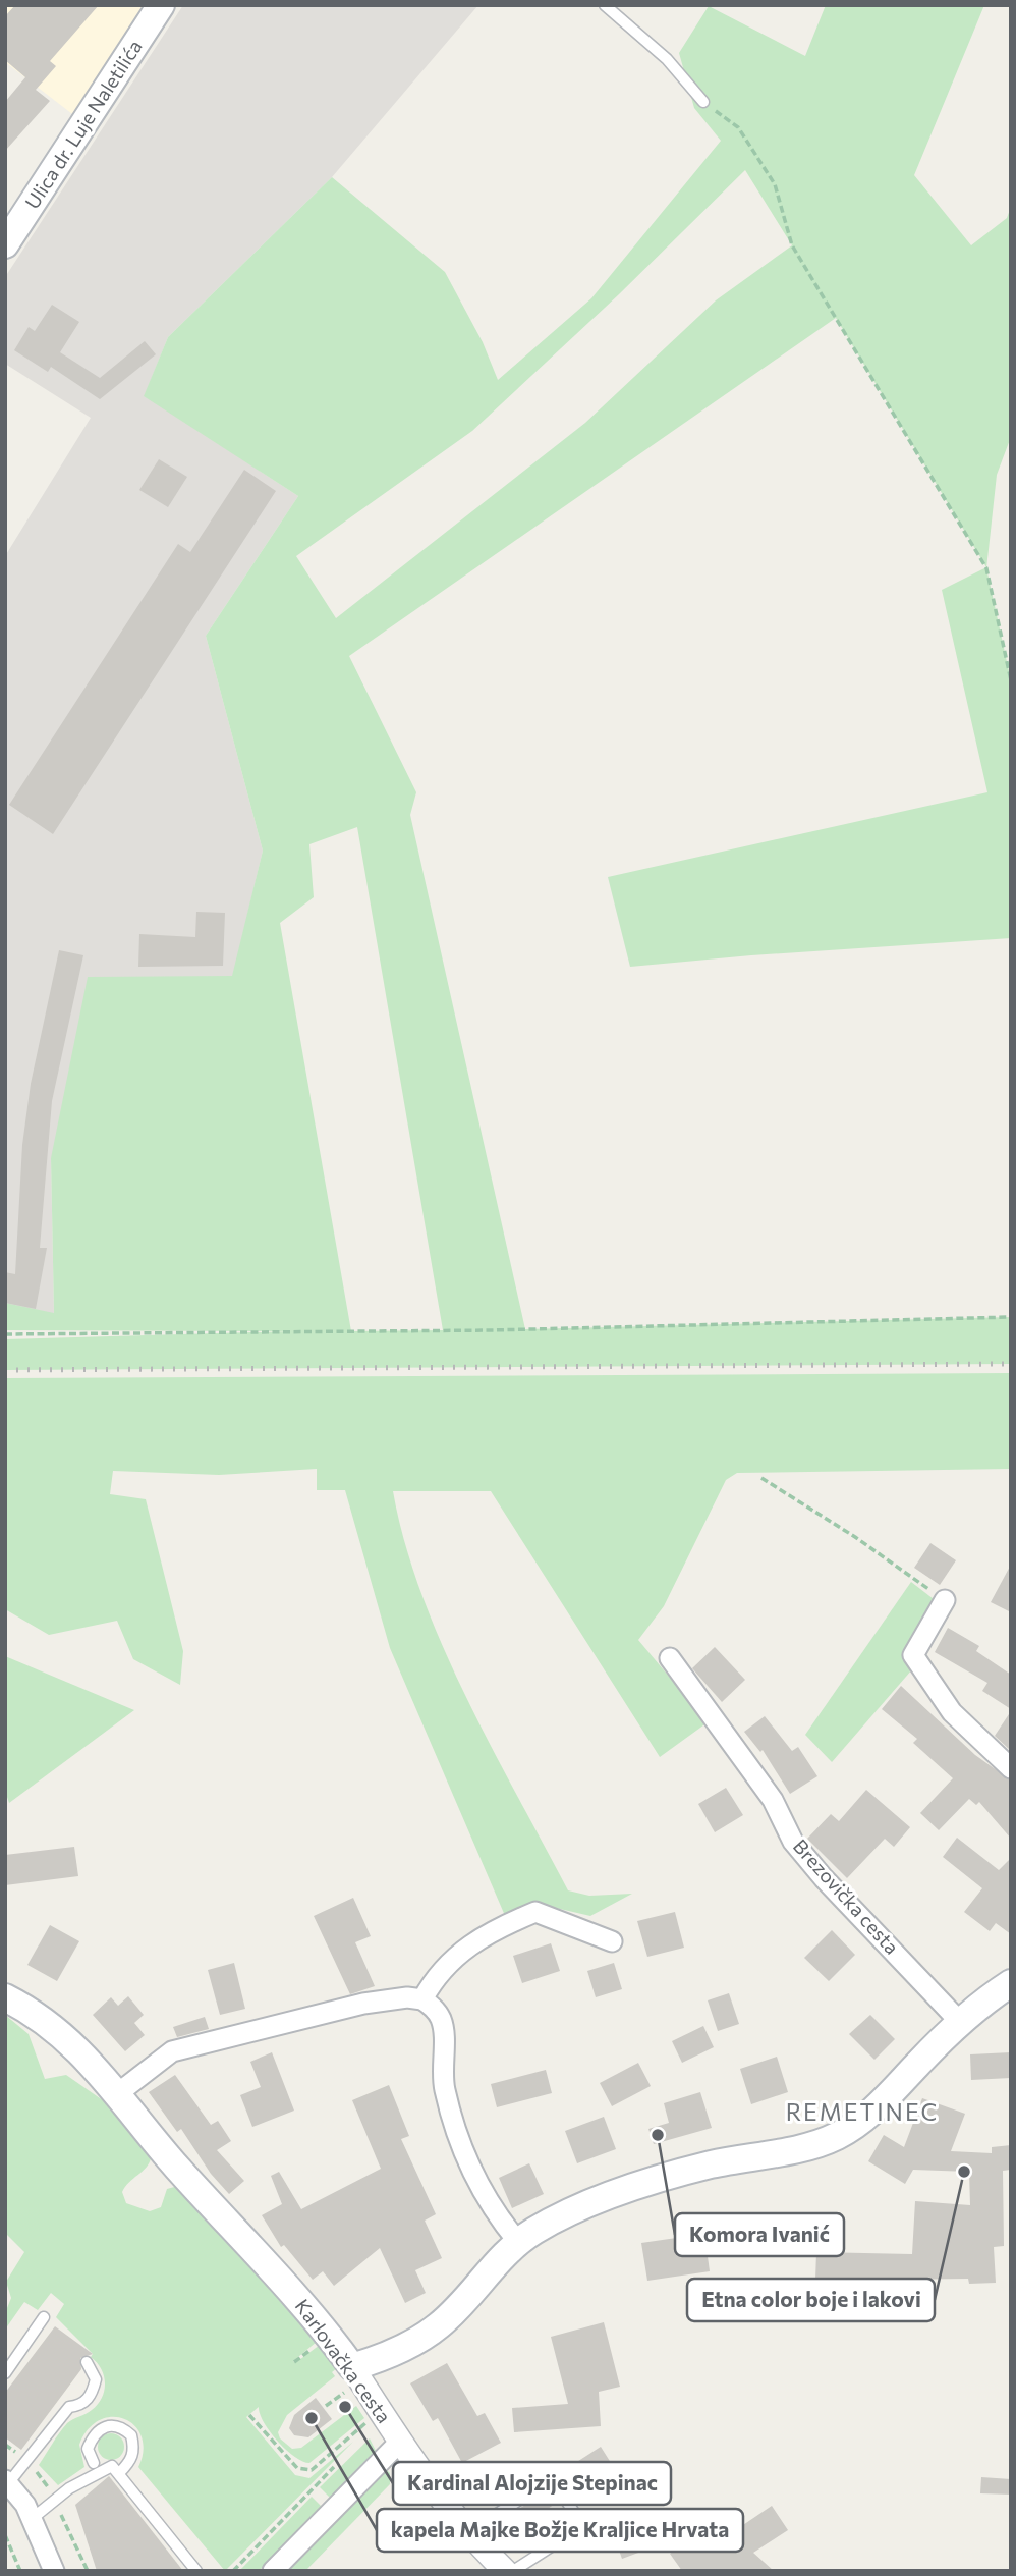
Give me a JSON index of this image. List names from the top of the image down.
{
  "streets": {
    "main road": ["Ulica dr. Luje Naletilića", "Karlovačka cesta"],
    "street": ["Brezovička cesta"]
  },
  "districts": ["REMETINEC"],
  "places": [
    "Komora Ivanić",
    "Etna color boje i lakovi",
    "Kardinal Alojzije Stepinac",
    "kapela Majke Božje Kraljice Hrvata"
  ]
}
